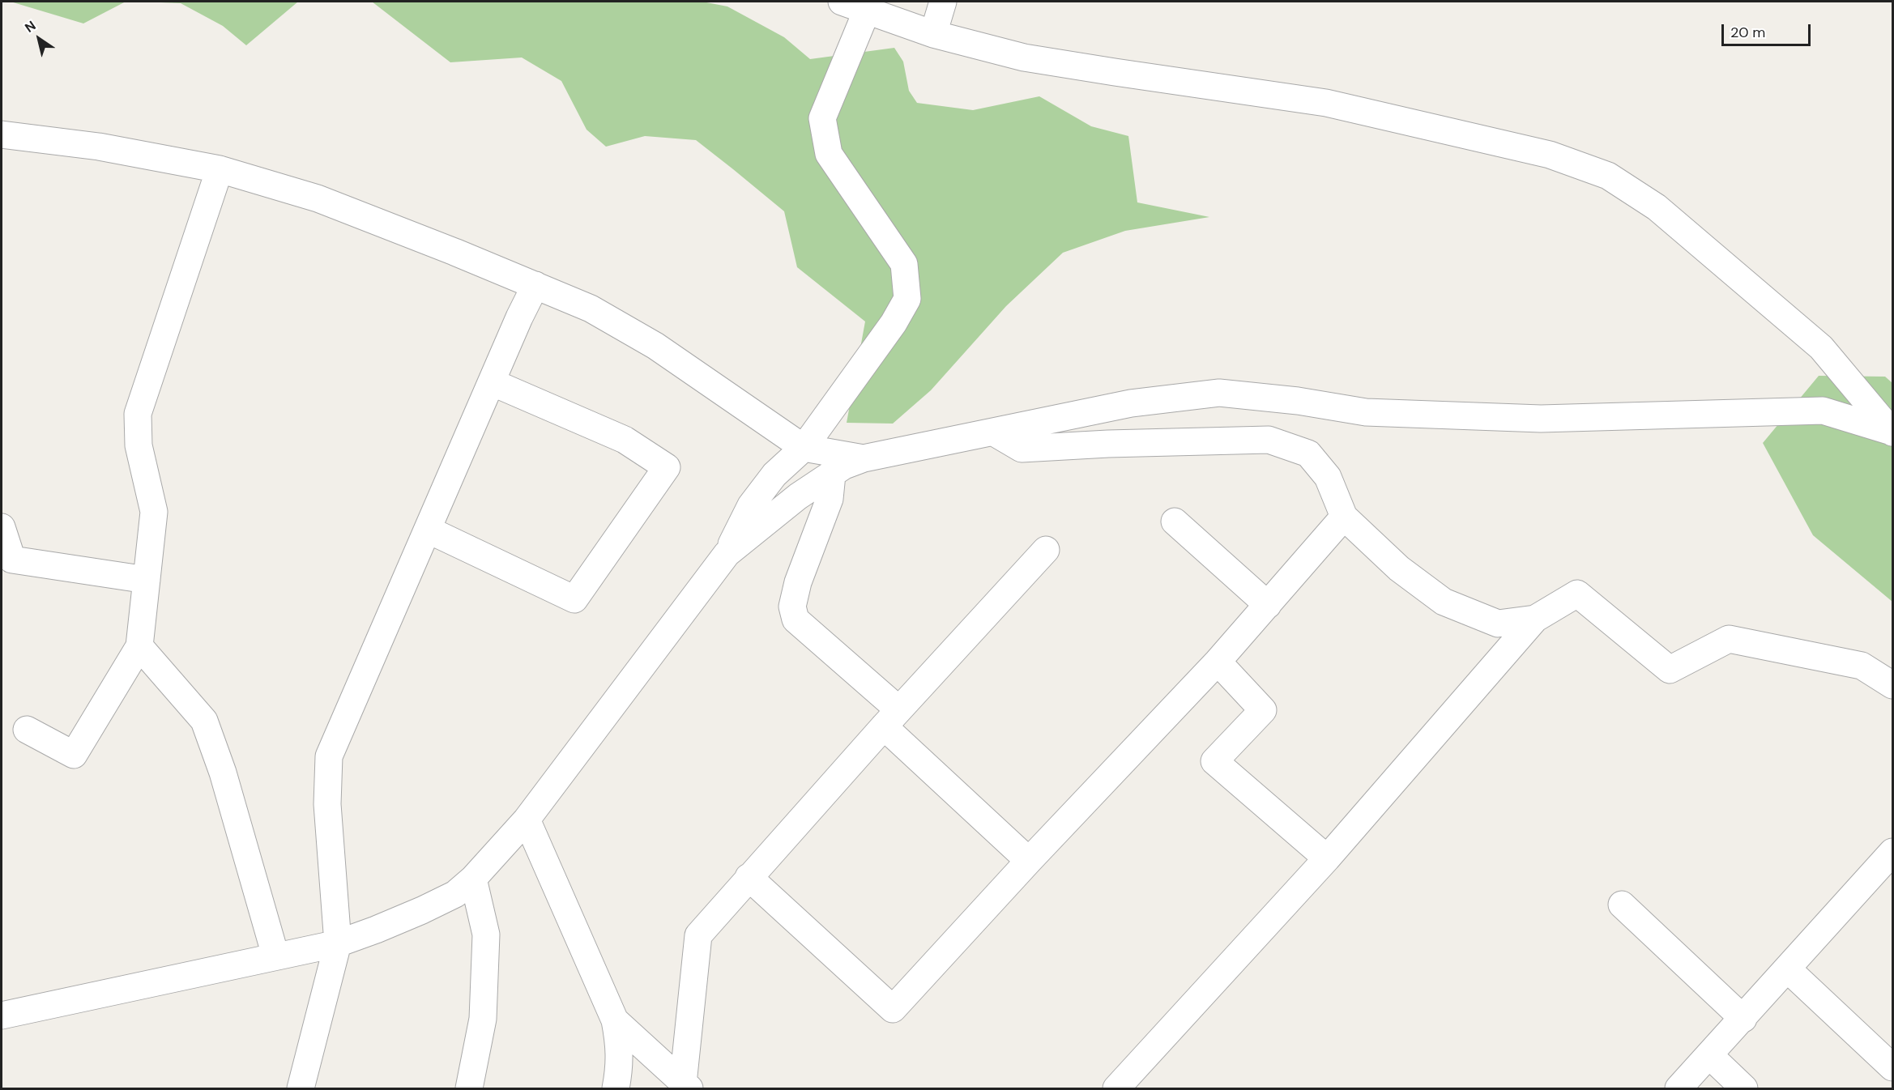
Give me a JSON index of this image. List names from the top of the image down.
{
  "scale_bar": "20 m",
  "north": "top left"
}
